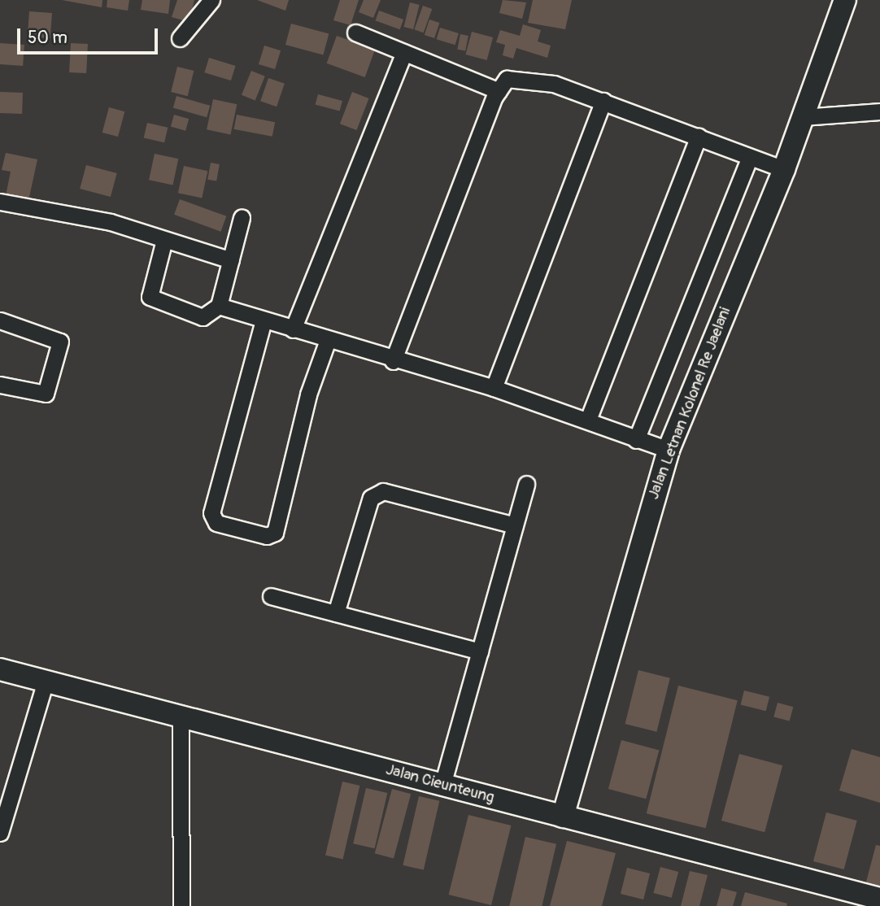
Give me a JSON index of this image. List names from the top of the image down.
{
  "streets": {
    "street": ["Jalan Letnan Kolonel Re Jaelani", "Jalan Cieunteung"]
  },
  "crossings": [
    ["Jalan Letnan Kolonel Re Jaelani", "Jalan Cieunteung"]
  ],
  "scale_bar": "50 m"
}
